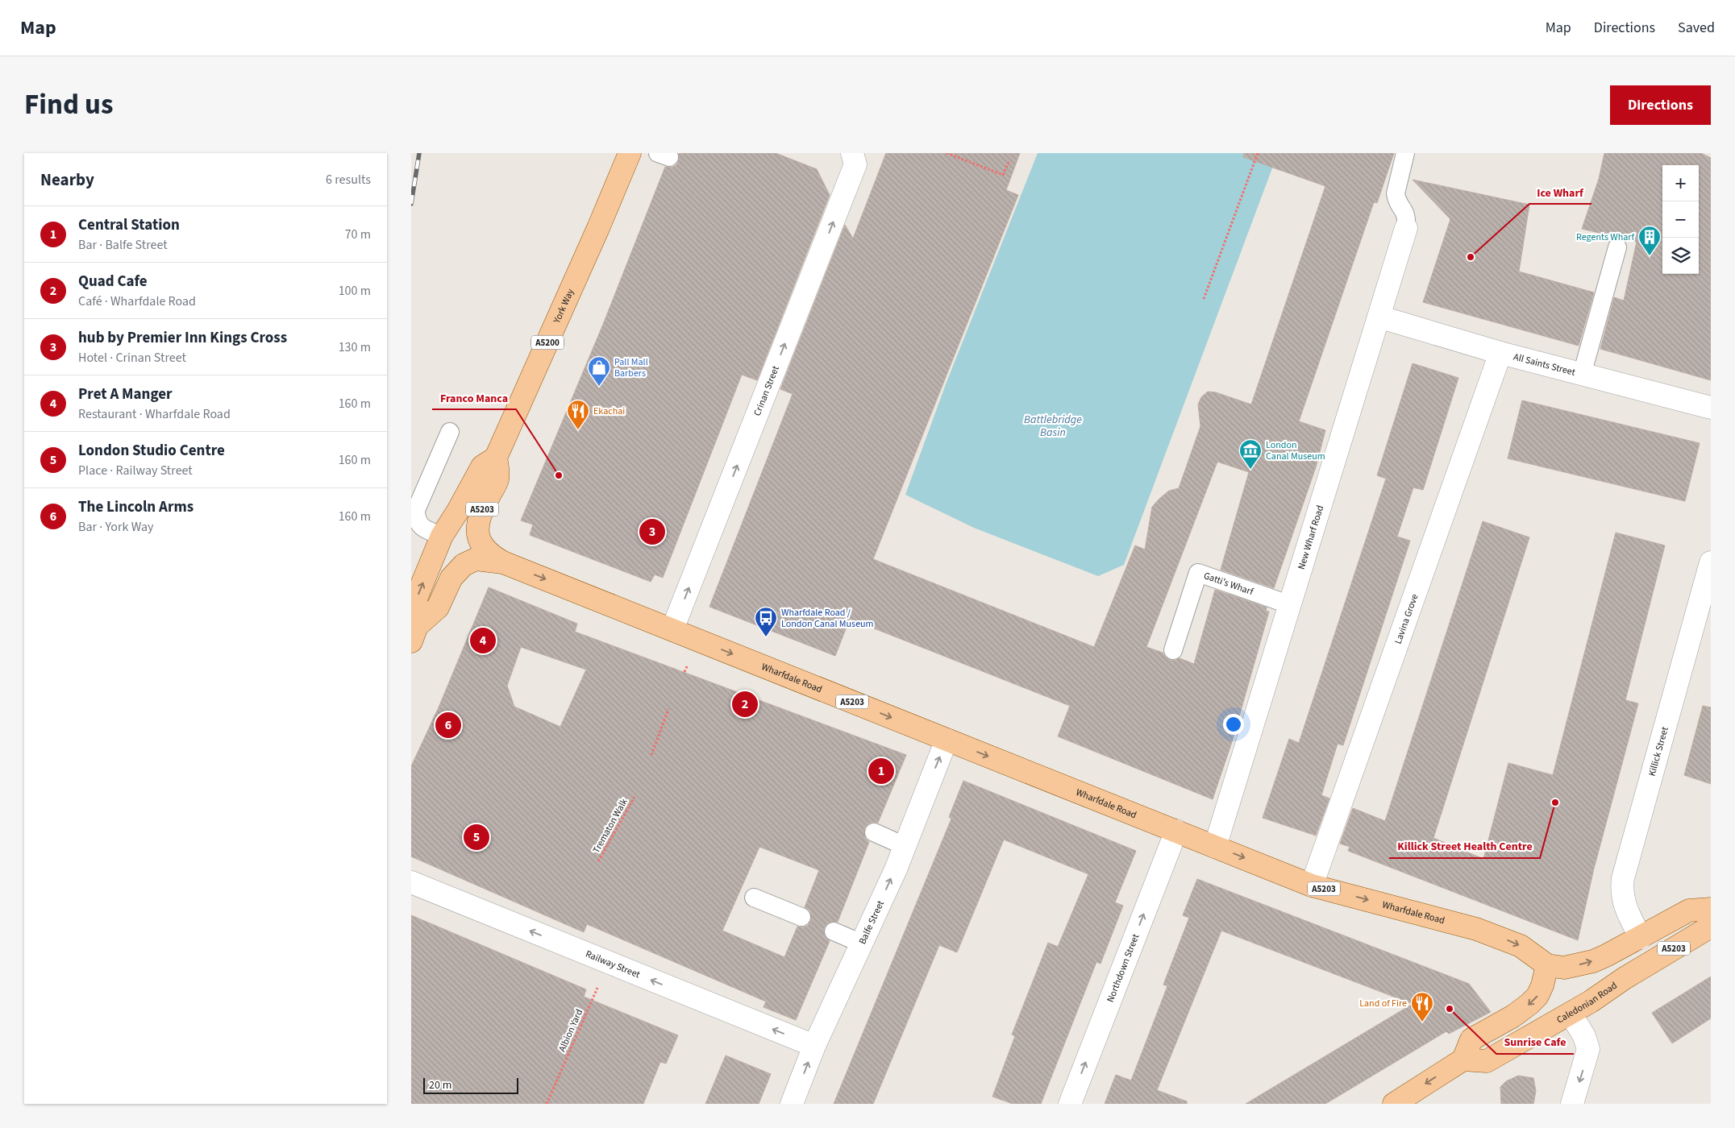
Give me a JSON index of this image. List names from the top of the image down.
{
  "streets": {
    "main road": [
      "York Way",
      "A5200",
      "A5203",
      "Wharfdale Road",
      "Caledonian Road"
    ],
    "street": [
      "All Saints Street",
      "Crinan Street",
      "New Wharf Road",
      "Lavina Grove",
      "Killick Street",
      "Balfe Street",
      "Railway Street",
      "Northdown Street"
    ],
    "lane": ["Gatti's Wharf"],
    "path": ["Trematon Walk", "Albion Yard"]
  },
  "crossings": [
    ["York Way", "Wharfdale Road"],
    ["All Saints Street", "New Wharf Road"],
    ["All Saints Street", "Lavina Grove"],
    ["Crinan Street", "Wharfdale Road"],
    ["A5203", "Wharfdale Road"],
    ["A5203", "Killick Street"],
    ["New Wharf Road", "Gatti's Wharf"],
    ["New Wharf Road", "Wharfdale Road"],
    ["Lavina Grove", "Wharfdale Road"],
    ["Wharfdale Road", "Balfe Street"],
    ["Wharfdale Road", "Northdown Street"],
    ["Balfe Street", "Railway Street"],
    ["Railway Street", "Albion Yard"]
  ],
  "one_way": [
    "Crinan Street",
    "Wharfdale Road",
    "Balfe Street",
    "Railway Street",
    "Northdown Street"
  ],
  "water": ["Battlebridge Basin"],
  "places": {
    "building": ["Regents Wharf"],
    "other": [
      "Ice Wharf",
      "Franco Manca",
      "Killick Street Health Centre",
      "Sunrise Cafe"
    ],
    "shop": ["Pall Mall Barbers"],
    "restaurant": ["Ekachai", "Land of Fire"],
    "museum": ["London Canal Museum"],
    "bus stop": ["Wharfdale Road / London Canal Museum"]
  },
  "scale_bar": "20 m",
  "page": {
    "header": "Map",
    "nav": ["Map", "Directions", "Saved"],
    "title": "Find us",
    "buttons": "Directions",
    "heading": ["Nearby", "6 results"],
    "map_buttons": ["+", "−"],
    "list": [
      {
        "mark": "1",
        "name": "Central Station",
        "note": "Bar · Balfe Street",
        "value": "70 m"
      },
      {
        "mark": "2",
        "name": "Quad Cafe",
        "note": "Café · Wharfdale Road",
        "value": "100 m"
      },
      {
        "mark": "3",
        "name": "hub by Premier Inn Kings Cross",
        "note": "Hotel · Crinan Street",
        "value": "130 m"
      },
      {
        "mark": "4",
        "name": "Pret A Manger",
        "note": "Restaurant · Wharfdale Road",
        "value": "160 m"
      },
      {
        "mark": "5",
        "name": "London Studio Centre",
        "note": "Place · Railway Street",
        "value": "160 m"
      },
      {
        "mark": "6",
        "name": "The Lincoln Arms",
        "note": "Bar · York Way",
        "value": "160 m"
      }
    ],
    "pins": [
      "3",
      "4",
      "2",
      "6",
      "1",
      "5"
    ],
    "scale": "20 m"
  }
}
